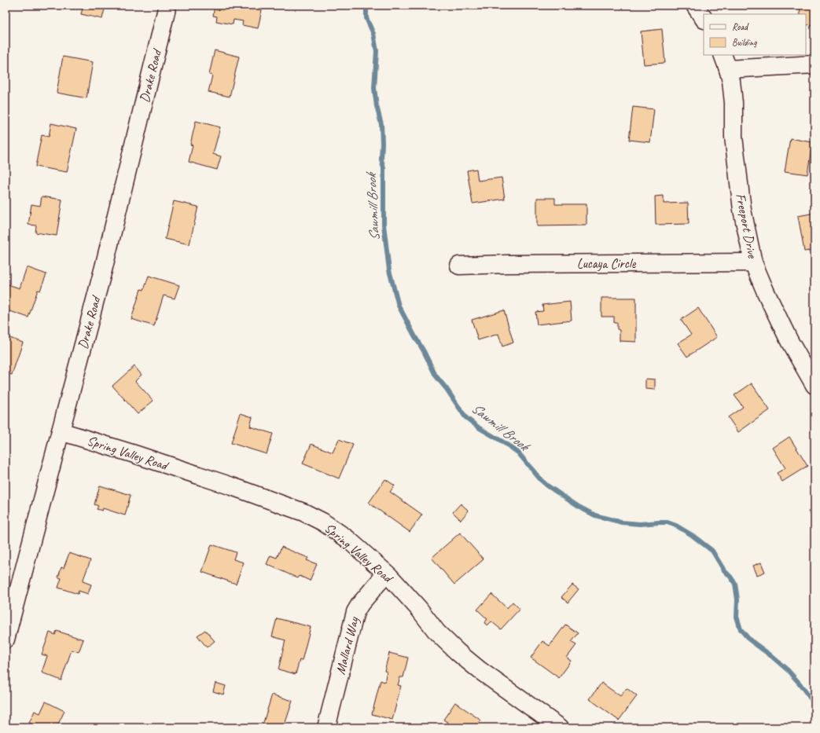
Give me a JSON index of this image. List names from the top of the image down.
{
  "streets": {
    "street": [
      "Drake Road",
      "Freeport Drive",
      "Lucaya Circle",
      "Spring Valley Road",
      "Mallard Way"
    ]
  },
  "crossings": [
    ["Drake Road", "Spring Valley Road"],
    ["Freeport Drive", "Lucaya Circle"],
    ["Spring Valley Road", "Mallard Way"]
  ],
  "water": ["Sawmill Brook"],
  "legend": ["Road", "Building"]
}
